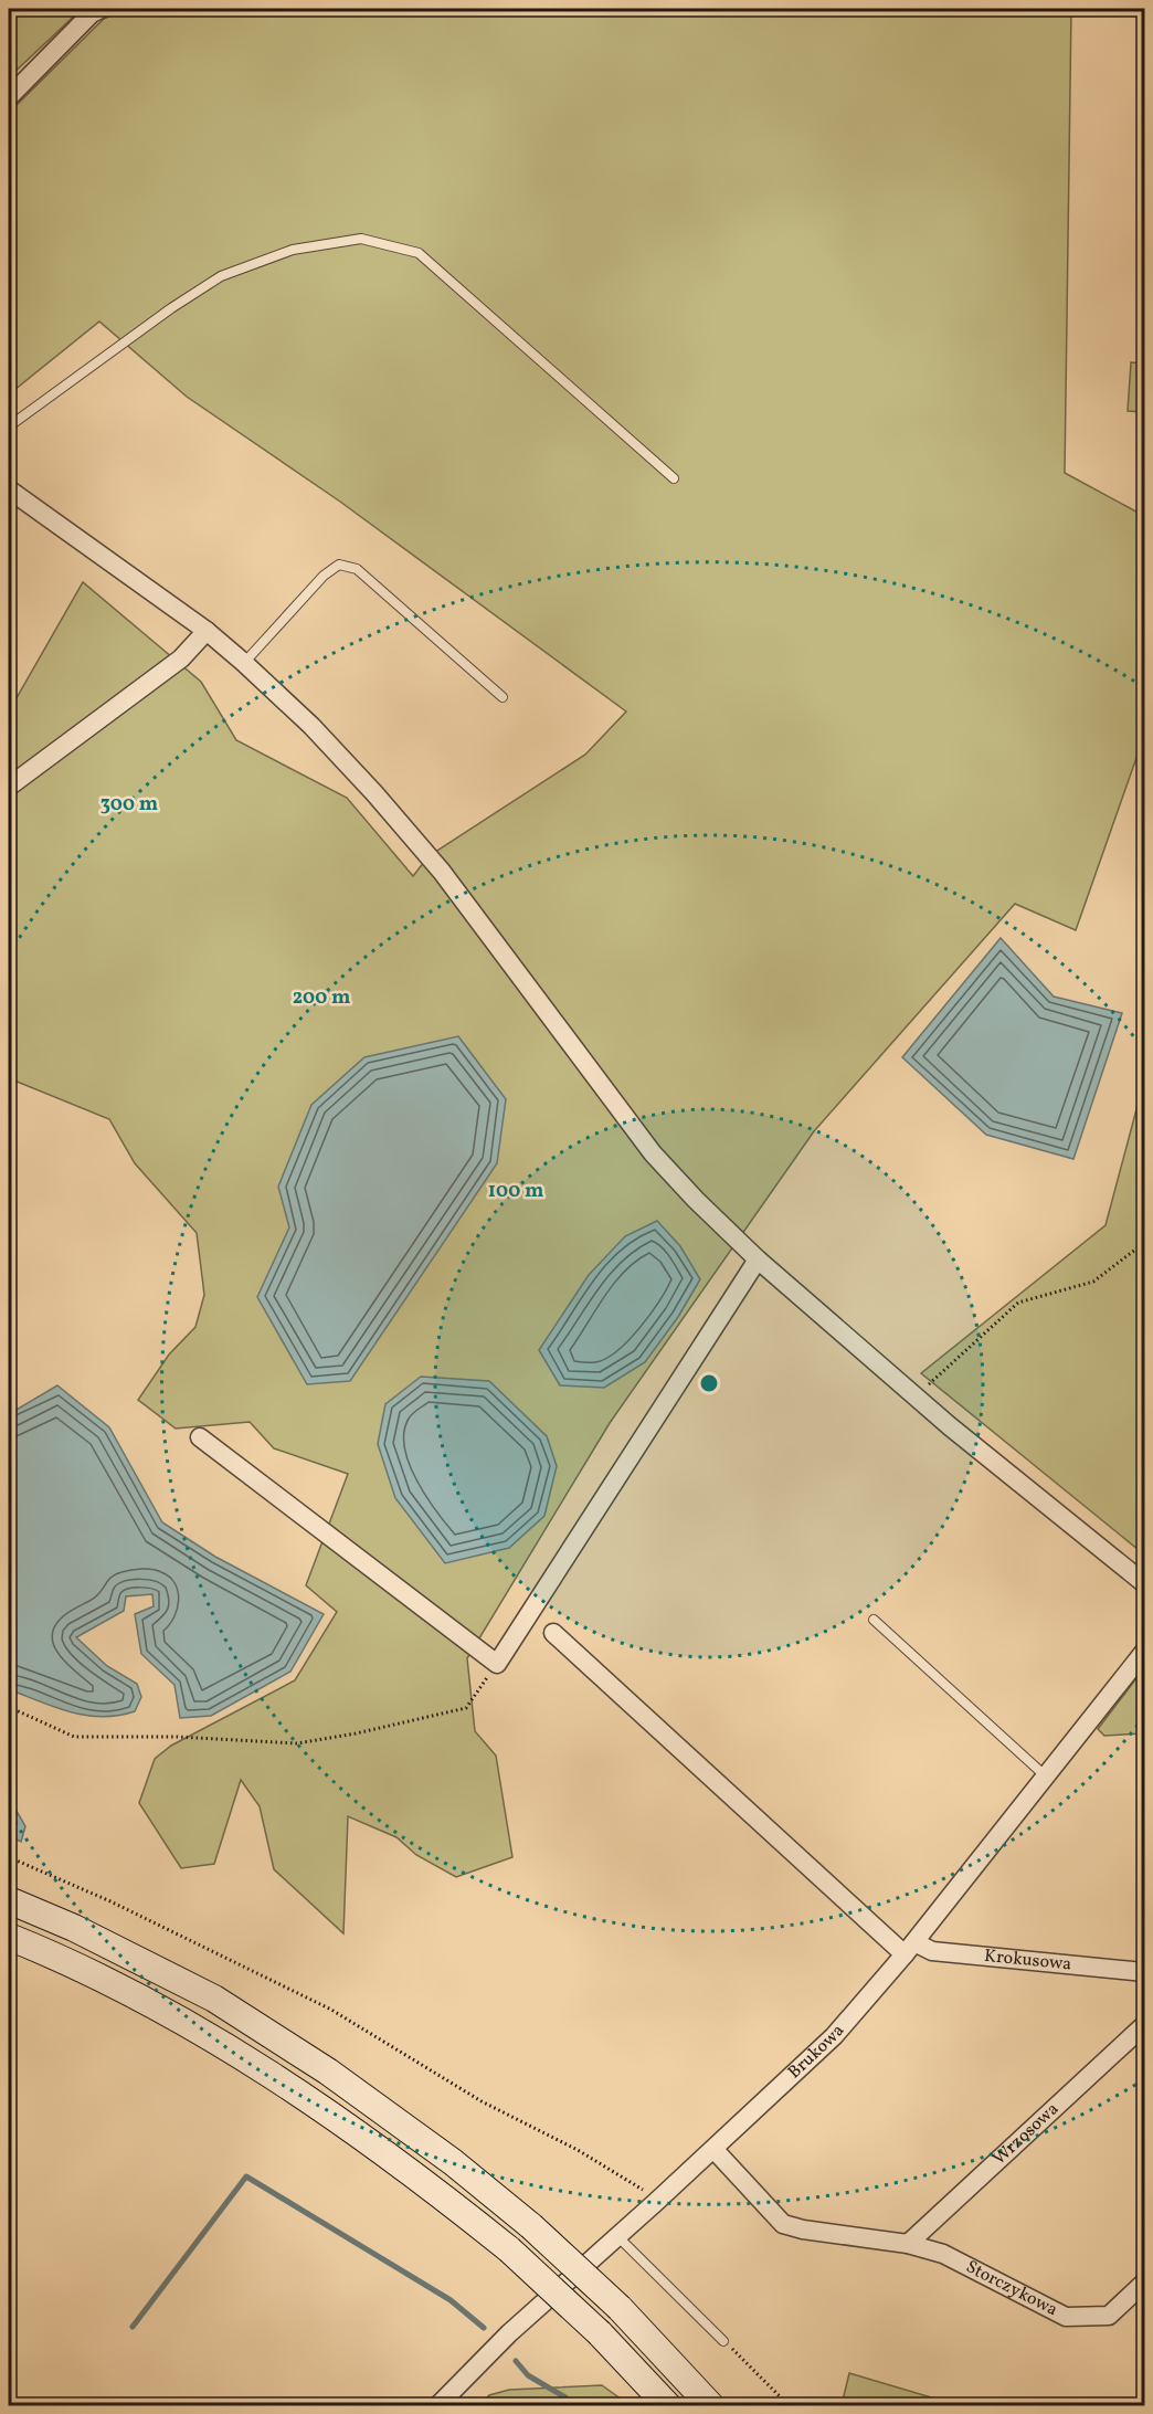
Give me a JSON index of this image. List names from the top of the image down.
{
  "streets": {
    "street": [
      "Krokusowa",
      "Brukowa",
      "Wrzosowa",
      "Storczykowa"
    ]
  },
  "crossings": [
    ["Krokusowa", "Brukowa"],
    ["Brukowa", "Storczykowa"],
    ["Wrzosowa", "Storczykowa"]
  ],
  "rings": ["300 m", "200 m", "100 m"]
}
